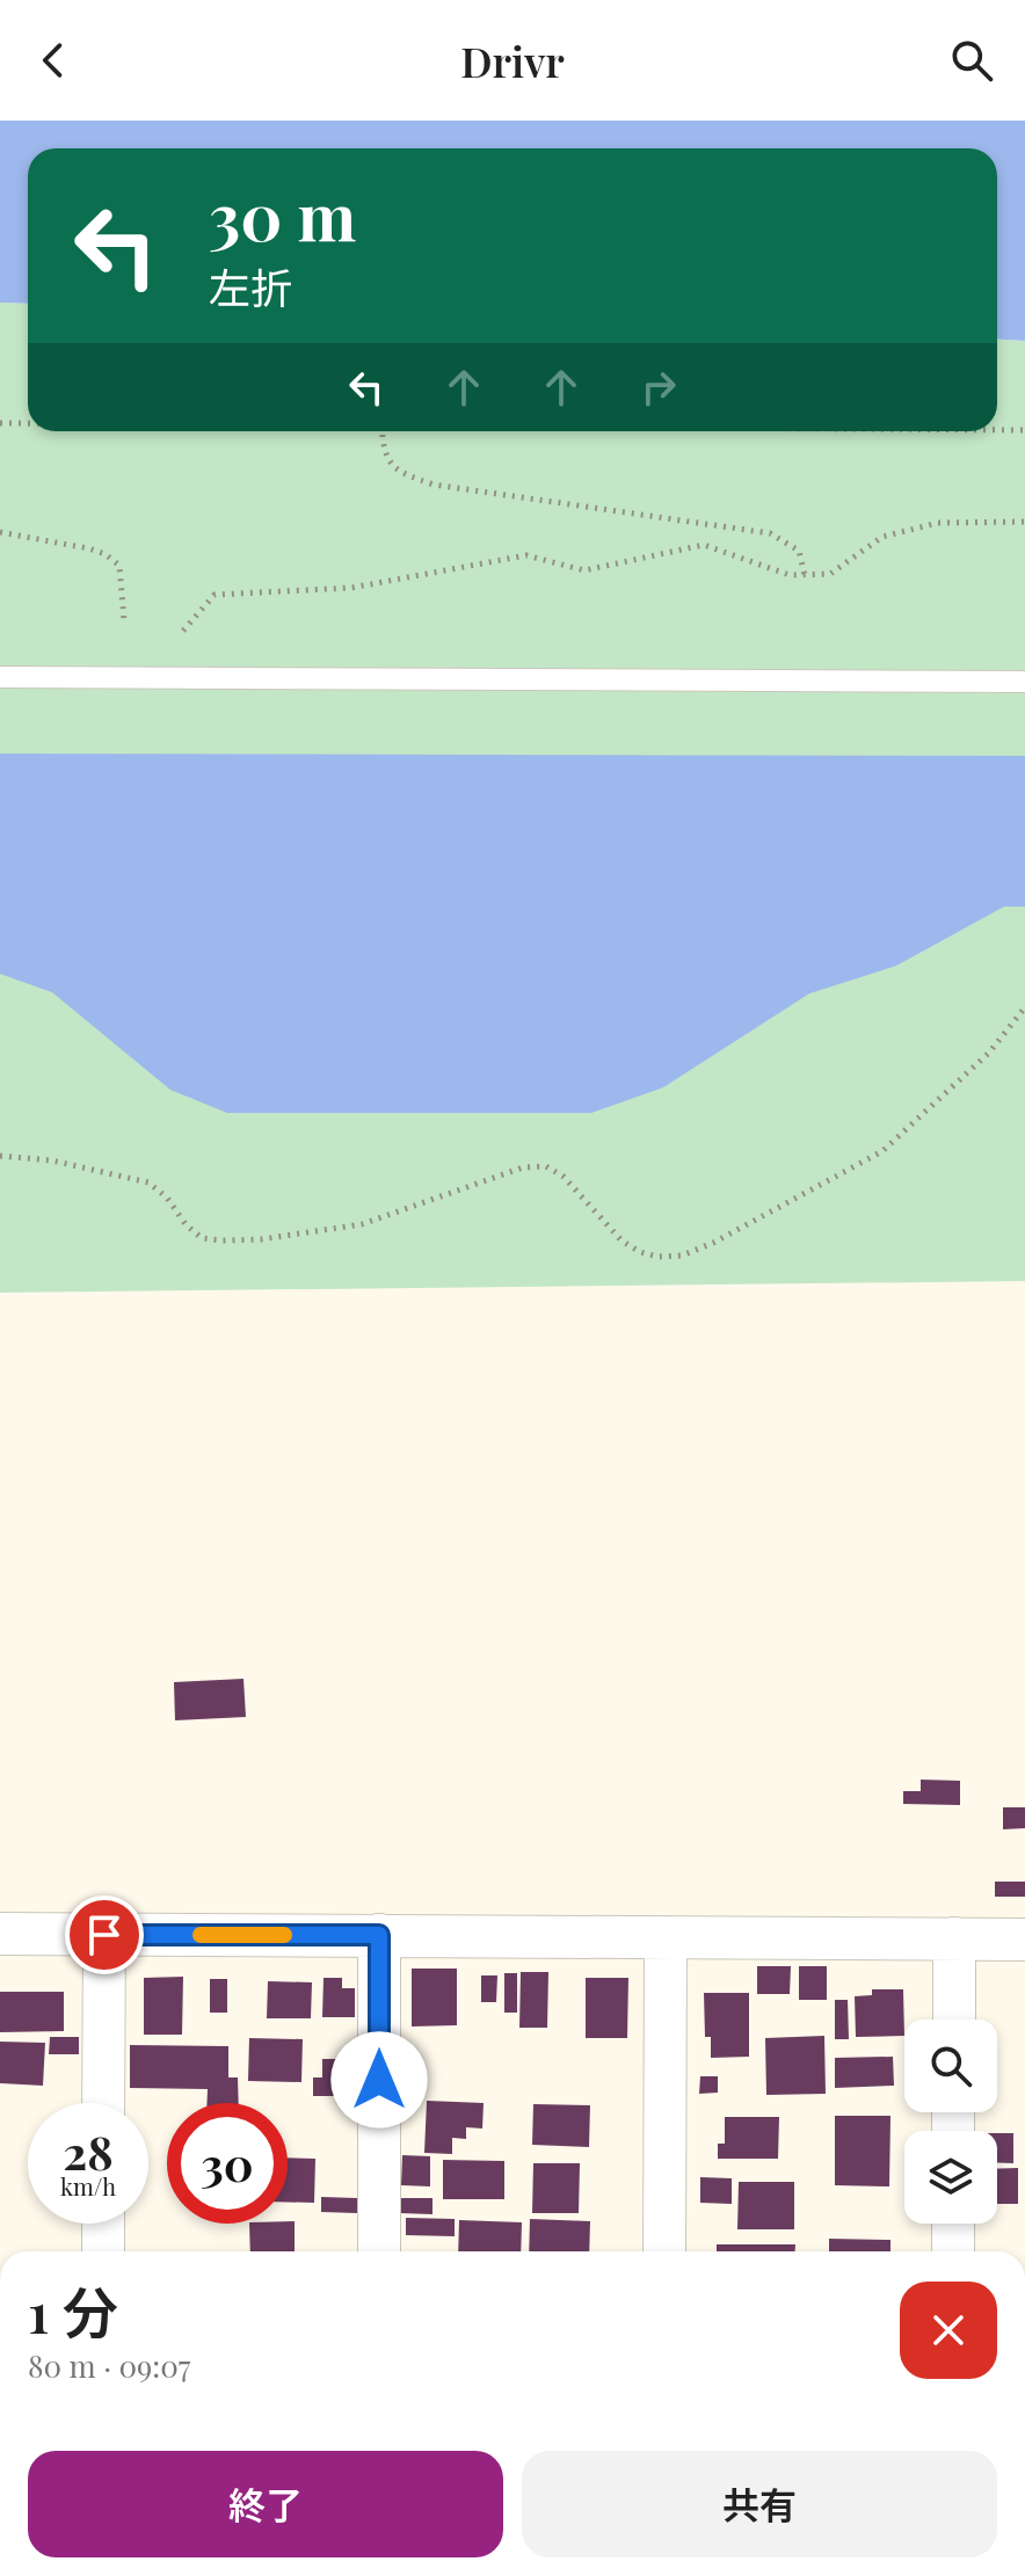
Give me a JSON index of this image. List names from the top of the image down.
{
  "page": {
    "header": "Drivr",
    "turn": ["30 m", "左折"],
    "speed": "28 km/h",
    "limit": "30",
    "heading": ["1 分", "80 m · 09:07"],
    "buttons": ["終了", "共有"]
  }
}
